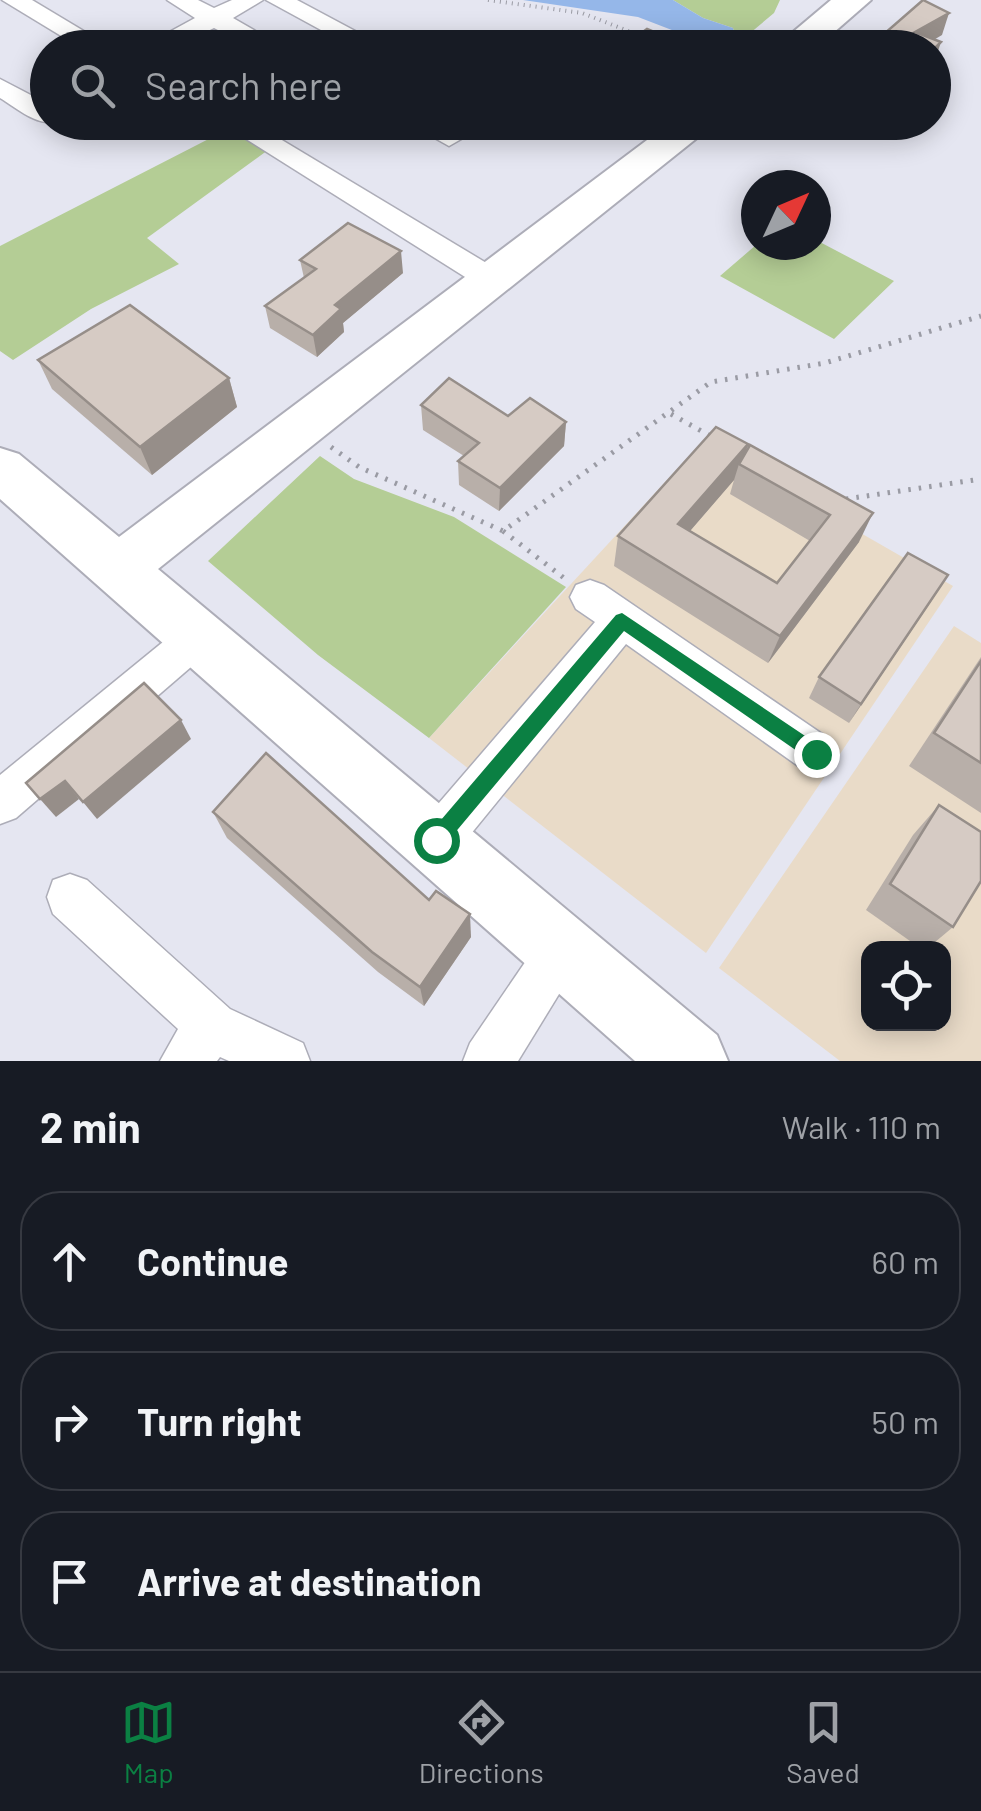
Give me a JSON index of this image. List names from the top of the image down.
{
  "north": "top right",
  "page": {
    "search": "Search here",
    "heading": ["2 min", "Walk · 110 m"],
    "list": [
      ["Continue", "60 m"],
      ["Turn right", "50 m"],
      "Arrive at destination"
    ],
    "nav": ["Map", "Directions", "Saved"]
  }
}
